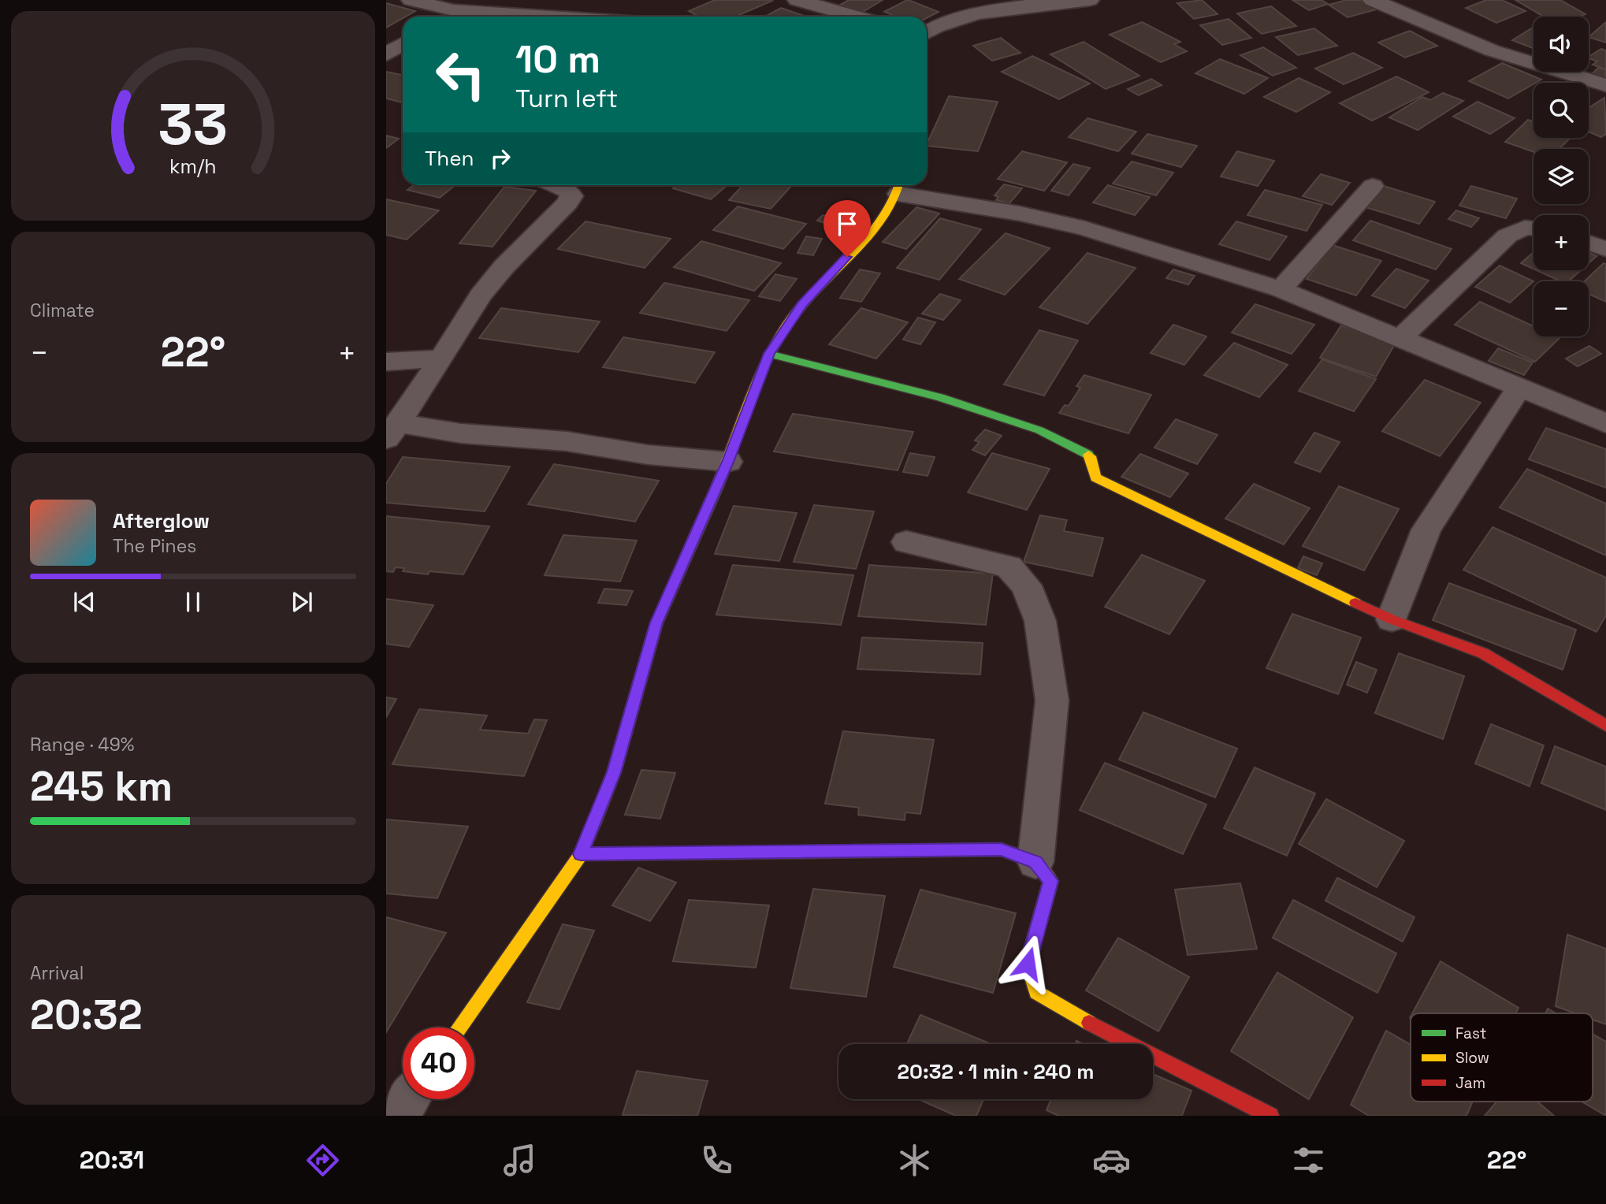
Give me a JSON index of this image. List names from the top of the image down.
{
  "legend": ["Fast", "Slow", "Jam"],
  "page": {
    "map_buttons": ["+", "−"],
    "turn": ["10 m", "Turn left"],
    "then": "Then",
    "tile": [
      "Climate",
      ["Range · 49%", "245 km"],
      ["Arrival", "20:32"]
    ],
    "heat": ["−", "22°", "+"],
    "song": ["Afterglow", "The Pines"],
    "limit": "40",
    "trip": "20:32 · 1 min · 240 m",
    "tabs": ["20:31", "22°"],
    "gauge": ["33", "km/h"]
  }
}
